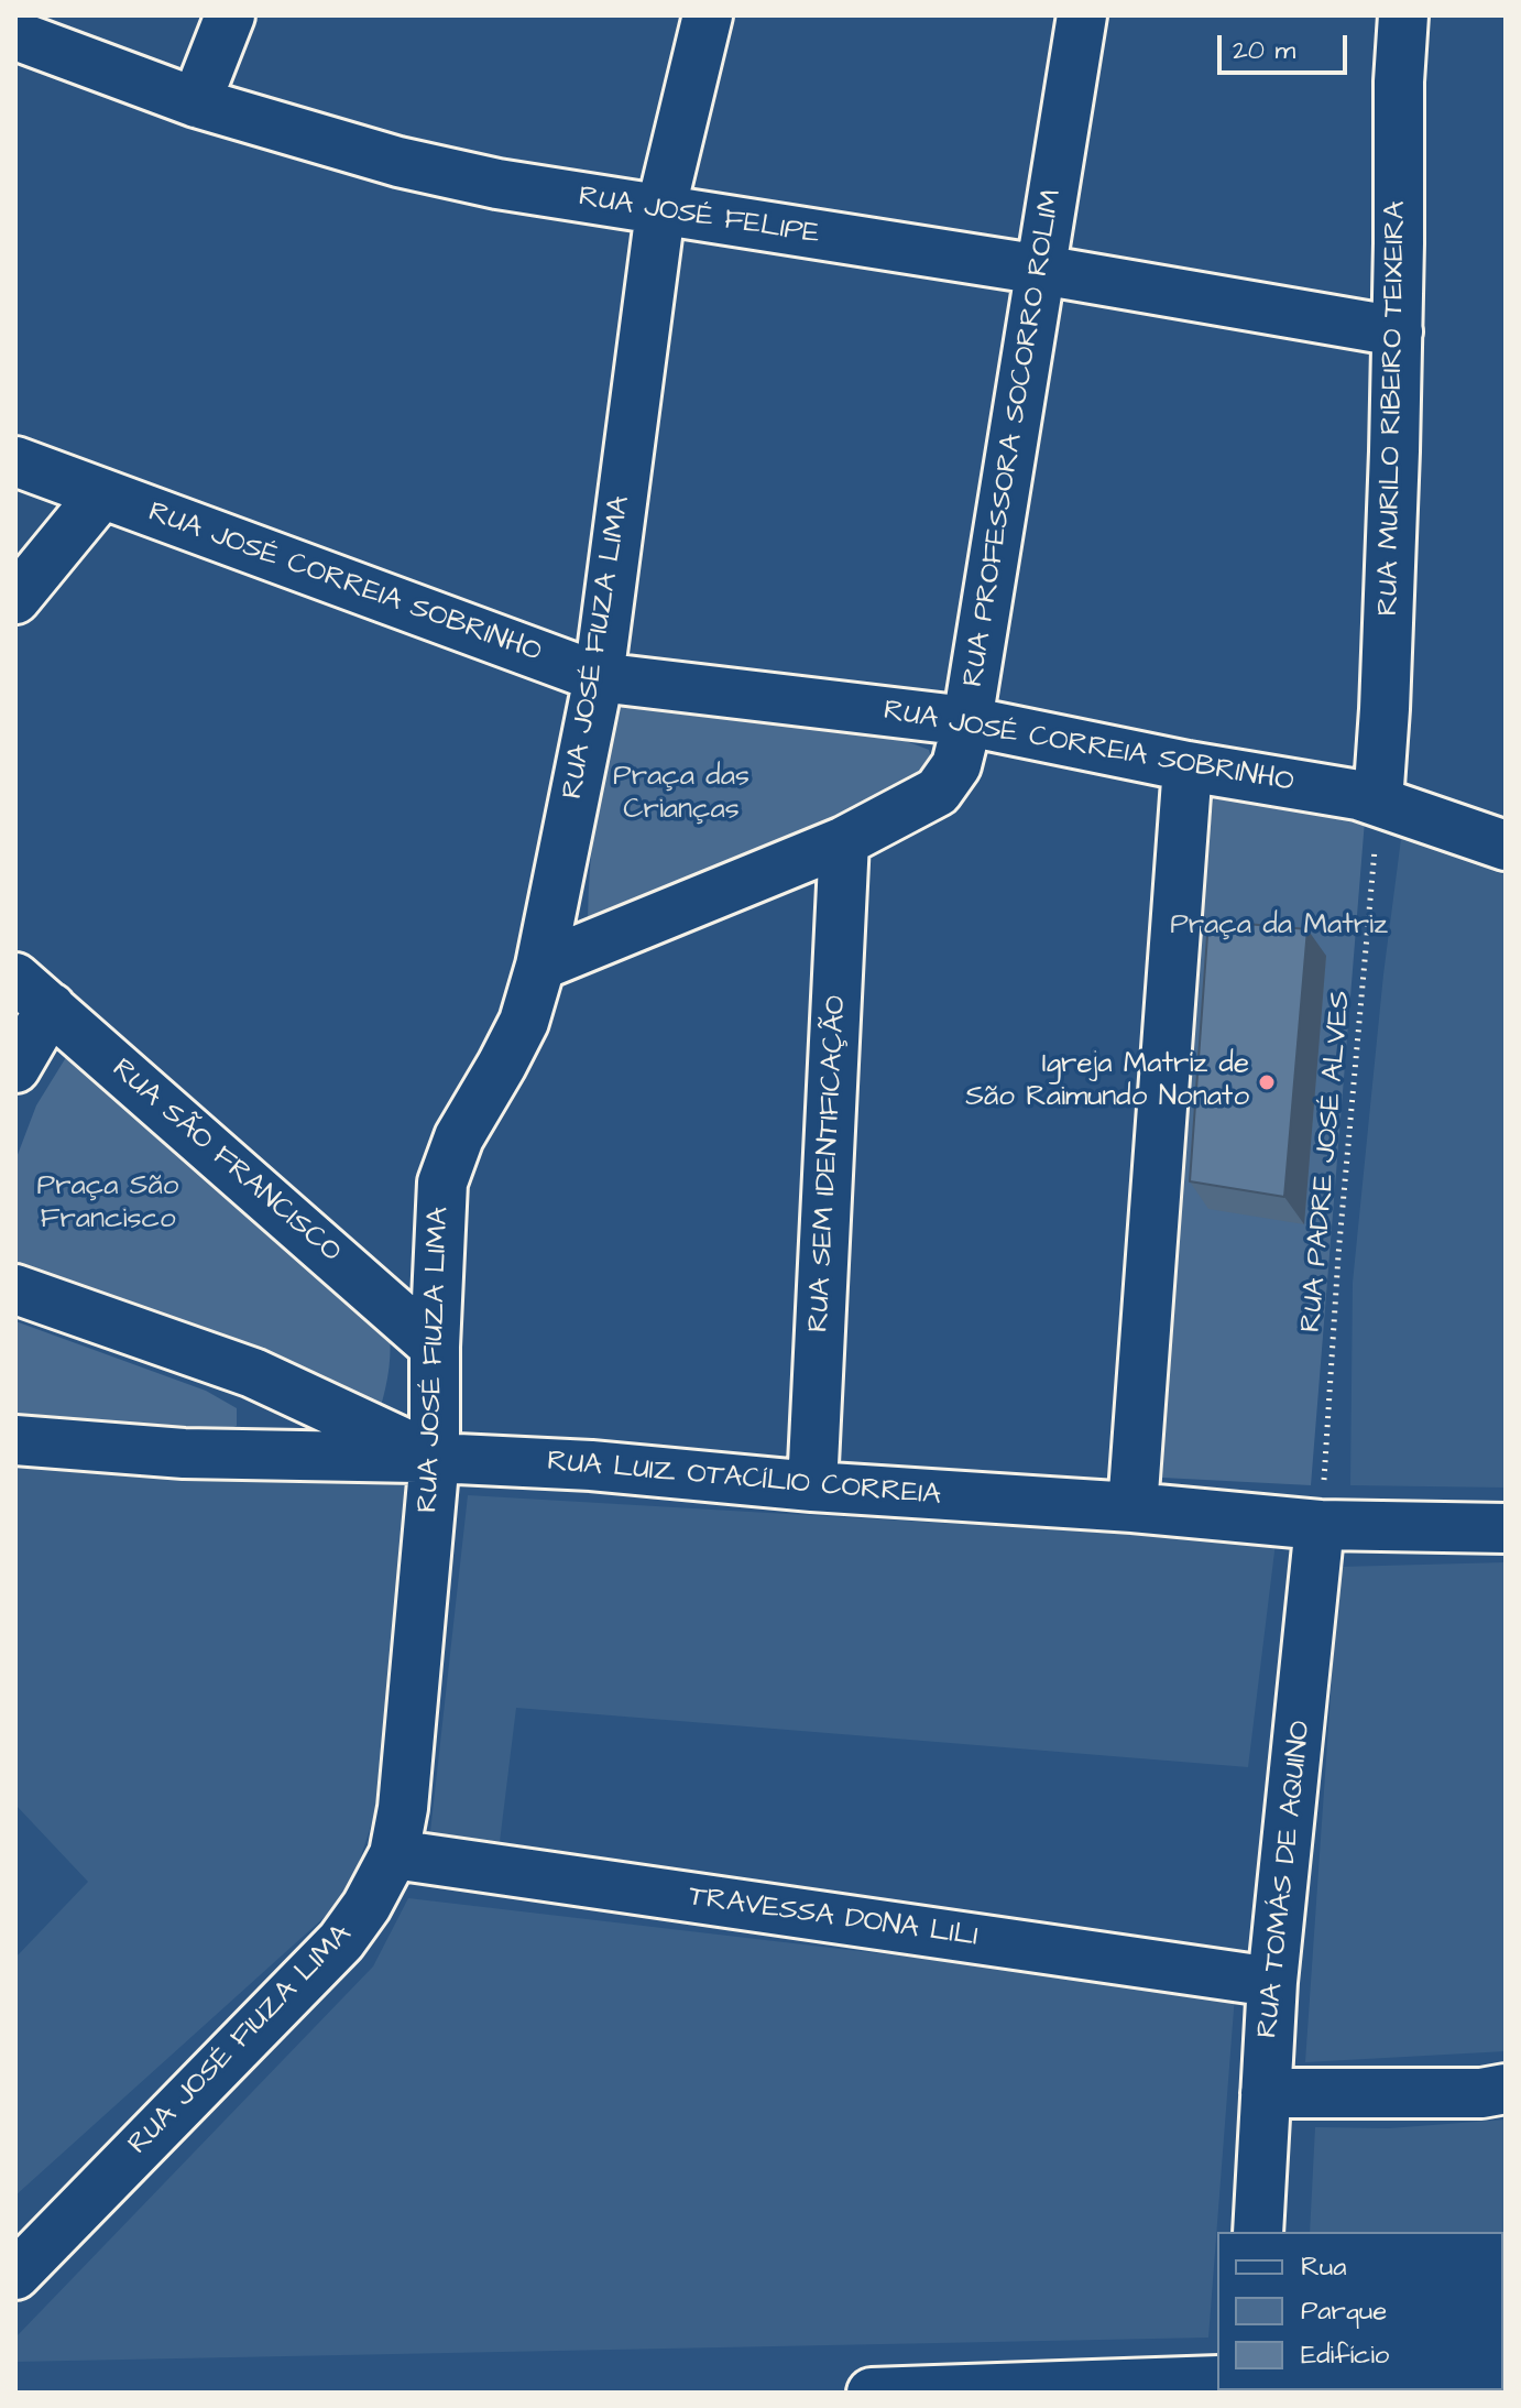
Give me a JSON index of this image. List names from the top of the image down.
{
  "streets": {
    "street": [
      "RUA JOSÉ FELIPE",
      "RUA MURILO RIBEIRO TEIXEIRA",
      "RUA PROFESSORA SOCORRO ROLIM",
      "RUA JOSÉ CORREIA SOBRINHO",
      "RUA JOSÉ FIUZA LIMA",
      "RUA SÃO FRANCISCO",
      "RUA SEM IDENTIFICAÇÃO",
      "RUA LUIZ OTACÍLIO CORREIA",
      "RUA TOMÁS DE AQUINO",
      "TRAVESSA DONA LILI"
    ],
    "path": ["RUA PADRE JOSÉ ALVES"]
  },
  "crossings": [
    ["RUA JOSÉ FELIPE", "RUA MURILO RIBEIRO TEIXEIRA"],
    ["RUA JOSÉ FELIPE", "RUA PROFESSORA SOCORRO ROLIM"],
    ["RUA JOSÉ FELIPE", "RUA JOSÉ FIUZA LIMA"],
    ["RUA MURILO RIBEIRO TEIXEIRA", "RUA JOSÉ CORREIA SOBRINHO"],
    ["RUA MURILO RIBEIRO TEIXEIRA", "RUA PADRE JOSÉ ALVES"],
    ["RUA PROFESSORA SOCORRO ROLIM", "RUA JOSÉ CORREIA SOBRINHO"],
    ["RUA PROFESSORA SOCORRO ROLIM", "RUA JOSÉ FIUZA LIMA"],
    ["RUA PROFESSORA SOCORRO ROLIM", "RUA SEM IDENTIFICAÇÃO"],
    ["RUA JOSÉ CORREIA SOBRINHO", "RUA JOSÉ FIUZA LIMA"],
    ["RUA JOSÉ CORREIA SOBRINHO", "RUA PADRE JOSÉ ALVES"],
    ["RUA JOSÉ FIUZA LIMA", "RUA SÃO FRANCISCO"],
    ["RUA JOSÉ FIUZA LIMA", "RUA LUIZ OTACÍLIO CORREIA"],
    ["RUA JOSÉ FIUZA LIMA", "TRAVESSA DONA LILI"],
    ["RUA PADRE JOSÉ ALVES", "RUA LUIZ OTACÍLIO CORREIA"],
    ["RUA PADRE JOSÉ ALVES", "RUA TOMÁS DE AQUINO"],
    ["RUA SEM IDENTIFICAÇÃO", "RUA LUIZ OTACÍLIO CORREIA"],
    ["RUA LUIZ OTACÍLIO CORREIA", "RUA TOMÁS DE AQUINO"],
    ["RUA TOMÁS DE AQUINO", "TRAVESSA DONA LILI"]
  ],
  "parks": ["Praça das Crianças", "Praça da Matriz", "Praça São Francisco"],
  "places": ["Igreja Matriz de São Raimundo Nonato"],
  "legend": ["Rua", "Parque", "Edifício"],
  "scale_bar": "20 m"
}
